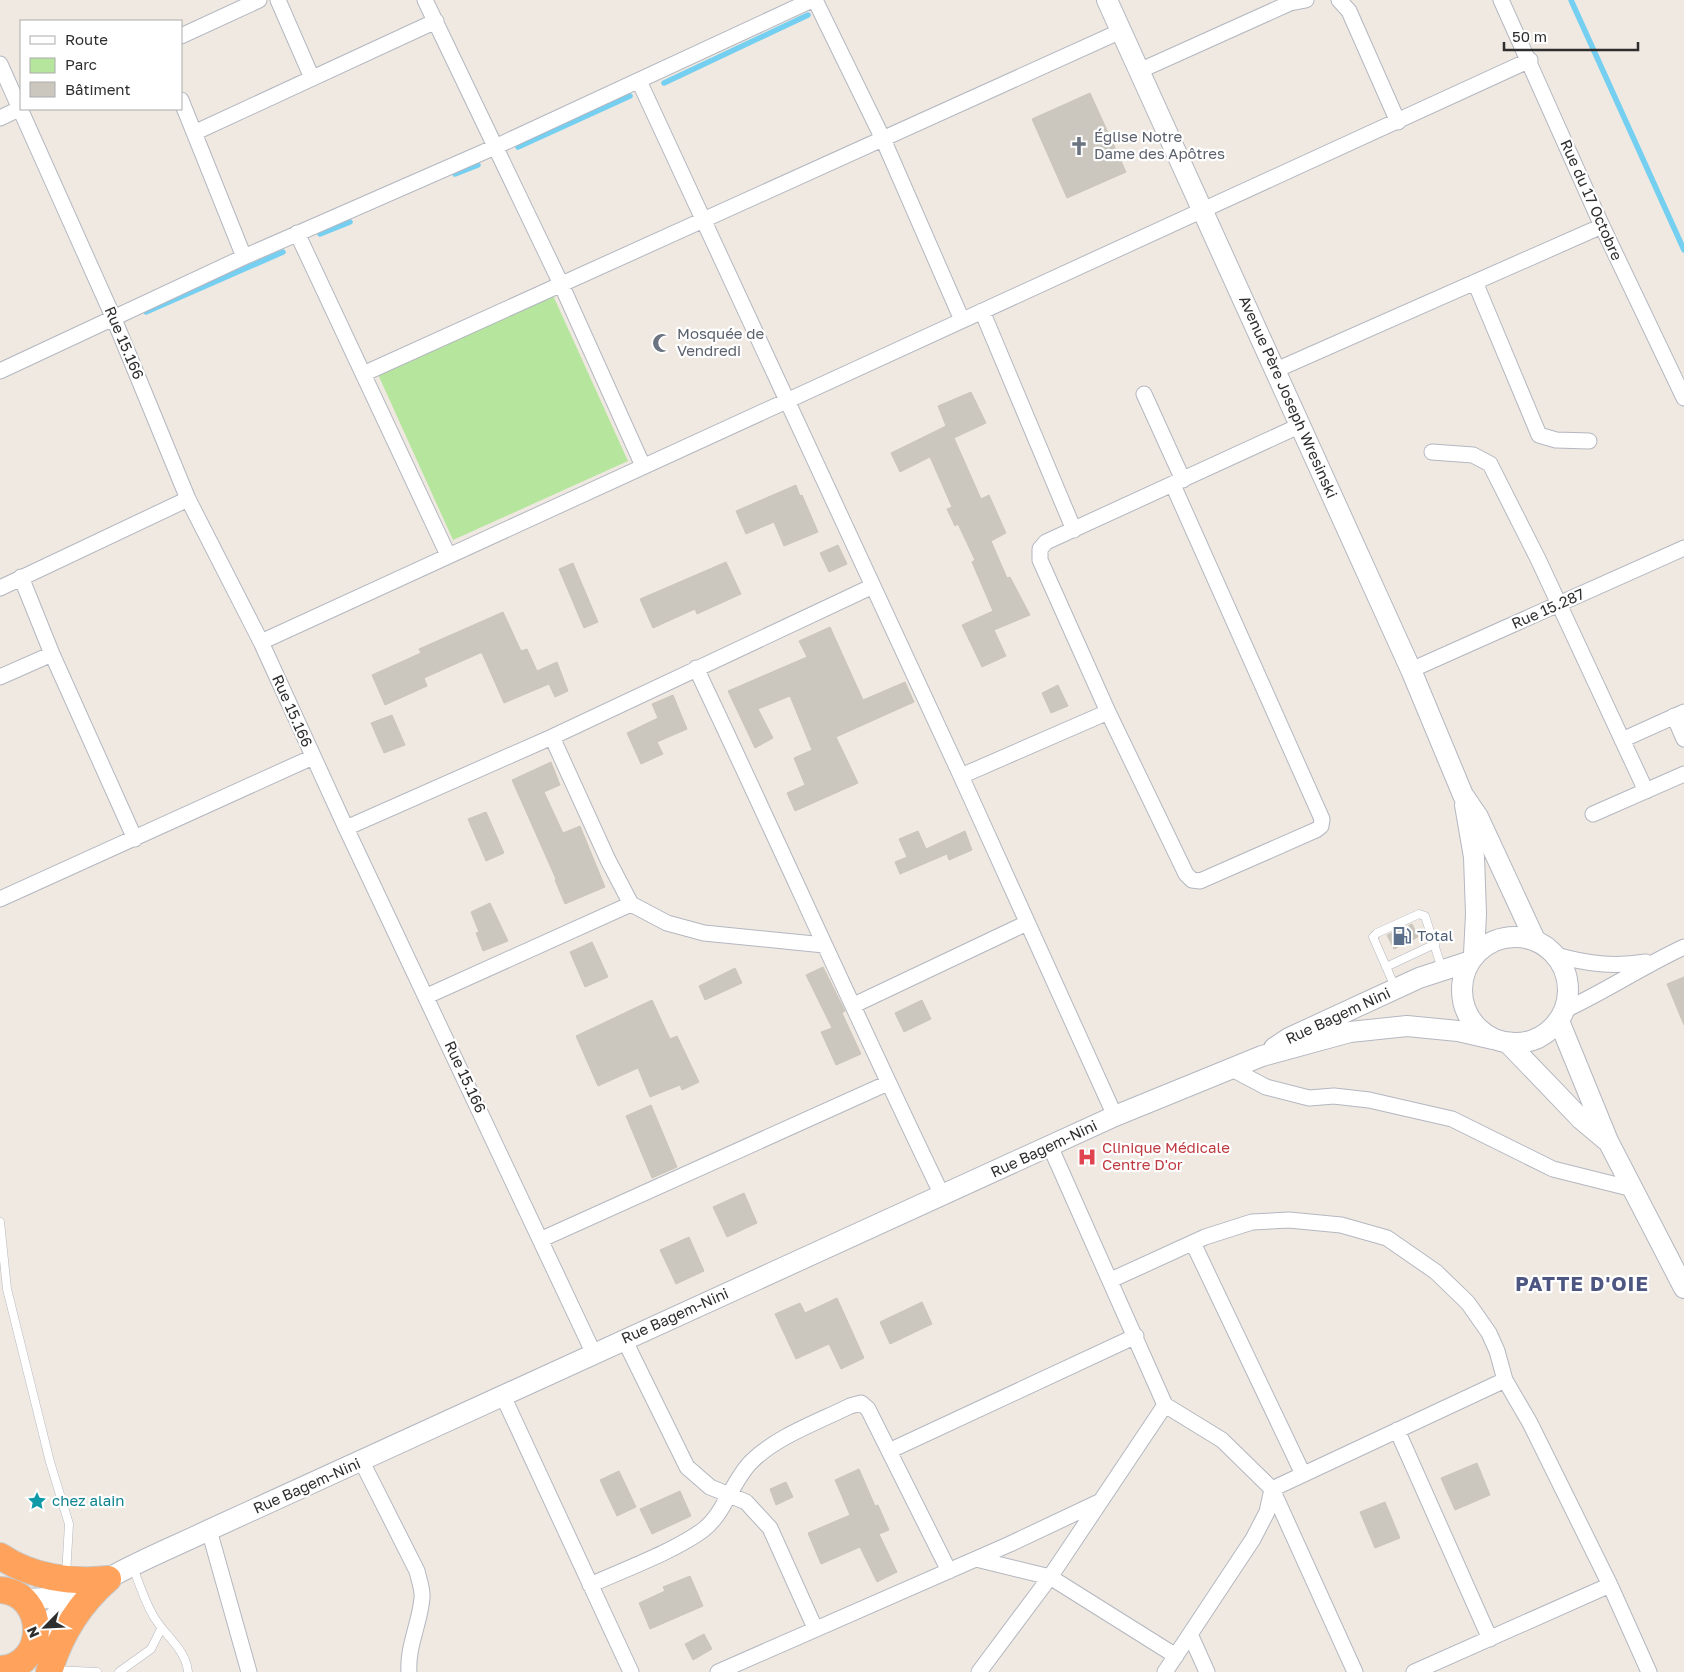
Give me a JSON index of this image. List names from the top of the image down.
{
  "streets": {
    "street": [
      "Rue du 17 Octobre",
      "Rue 15.166",
      "Avenue Père Joseph Wresinski",
      "Rue 15.287",
      "Rue Bagem Nini",
      "Rue Bagem-Nini"
    ]
  },
  "crossings": [
    ["Rue 15.166", "Rue Bagem-Nini"],
    ["Avenue Père Joseph Wresinski", "Rue 15.287"],
    ["Avenue Père Joseph Wresinski", "Rue Bagem Nini"],
    ["Rue Bagem Nini", "Rue Bagem-Nini"]
  ],
  "districts": ["PATTE D'OIE"],
  "places": {
    "church": ["Église Notre Dame des Apôtres"],
    "mosque": ["Mosquée de Vendredi"],
    "fuel station": ["Total"],
    "hospital": ["Clinique Médicale Centre D'or"],
    "place": ["chez alain"]
  },
  "legend": ["Route", "Parc", "Bâtiment"],
  "scale_bar": "50 m",
  "north": "bottom left"
}
